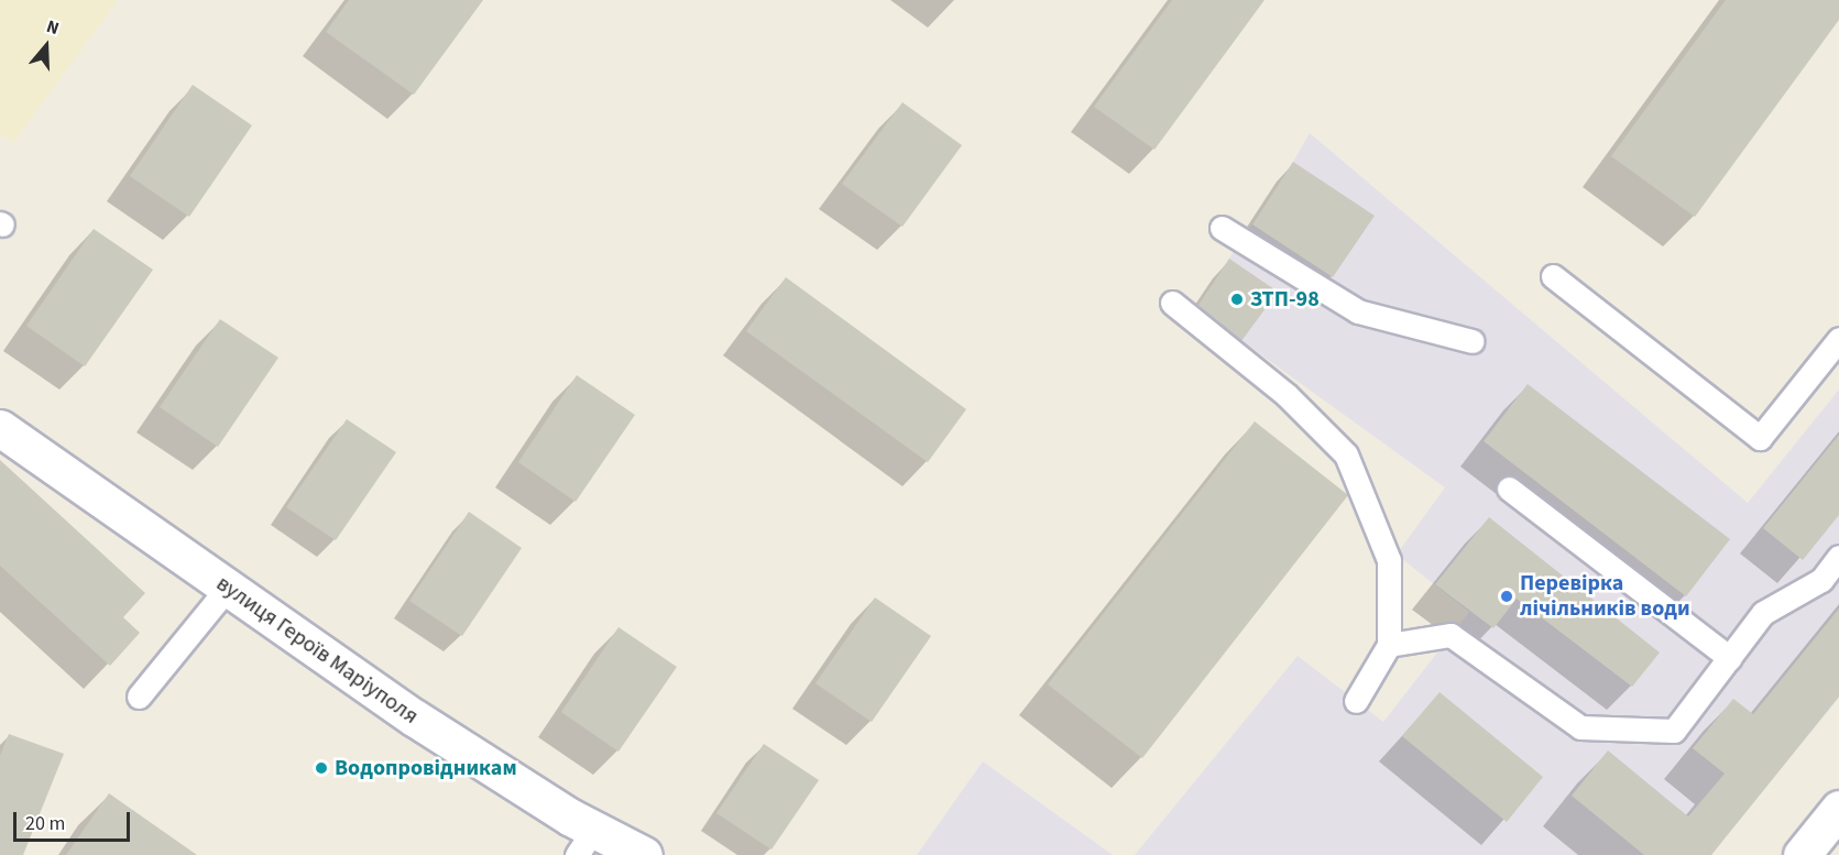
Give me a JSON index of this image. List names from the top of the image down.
{
  "streets": {
    "street": ["вулиця Героїв Маріуполя"]
  },
  "places": ["ЗТП-98", "Перевірка лічільників води", "Водопровідникам"],
  "scale_bar": "20 m",
  "north": "top"
}
